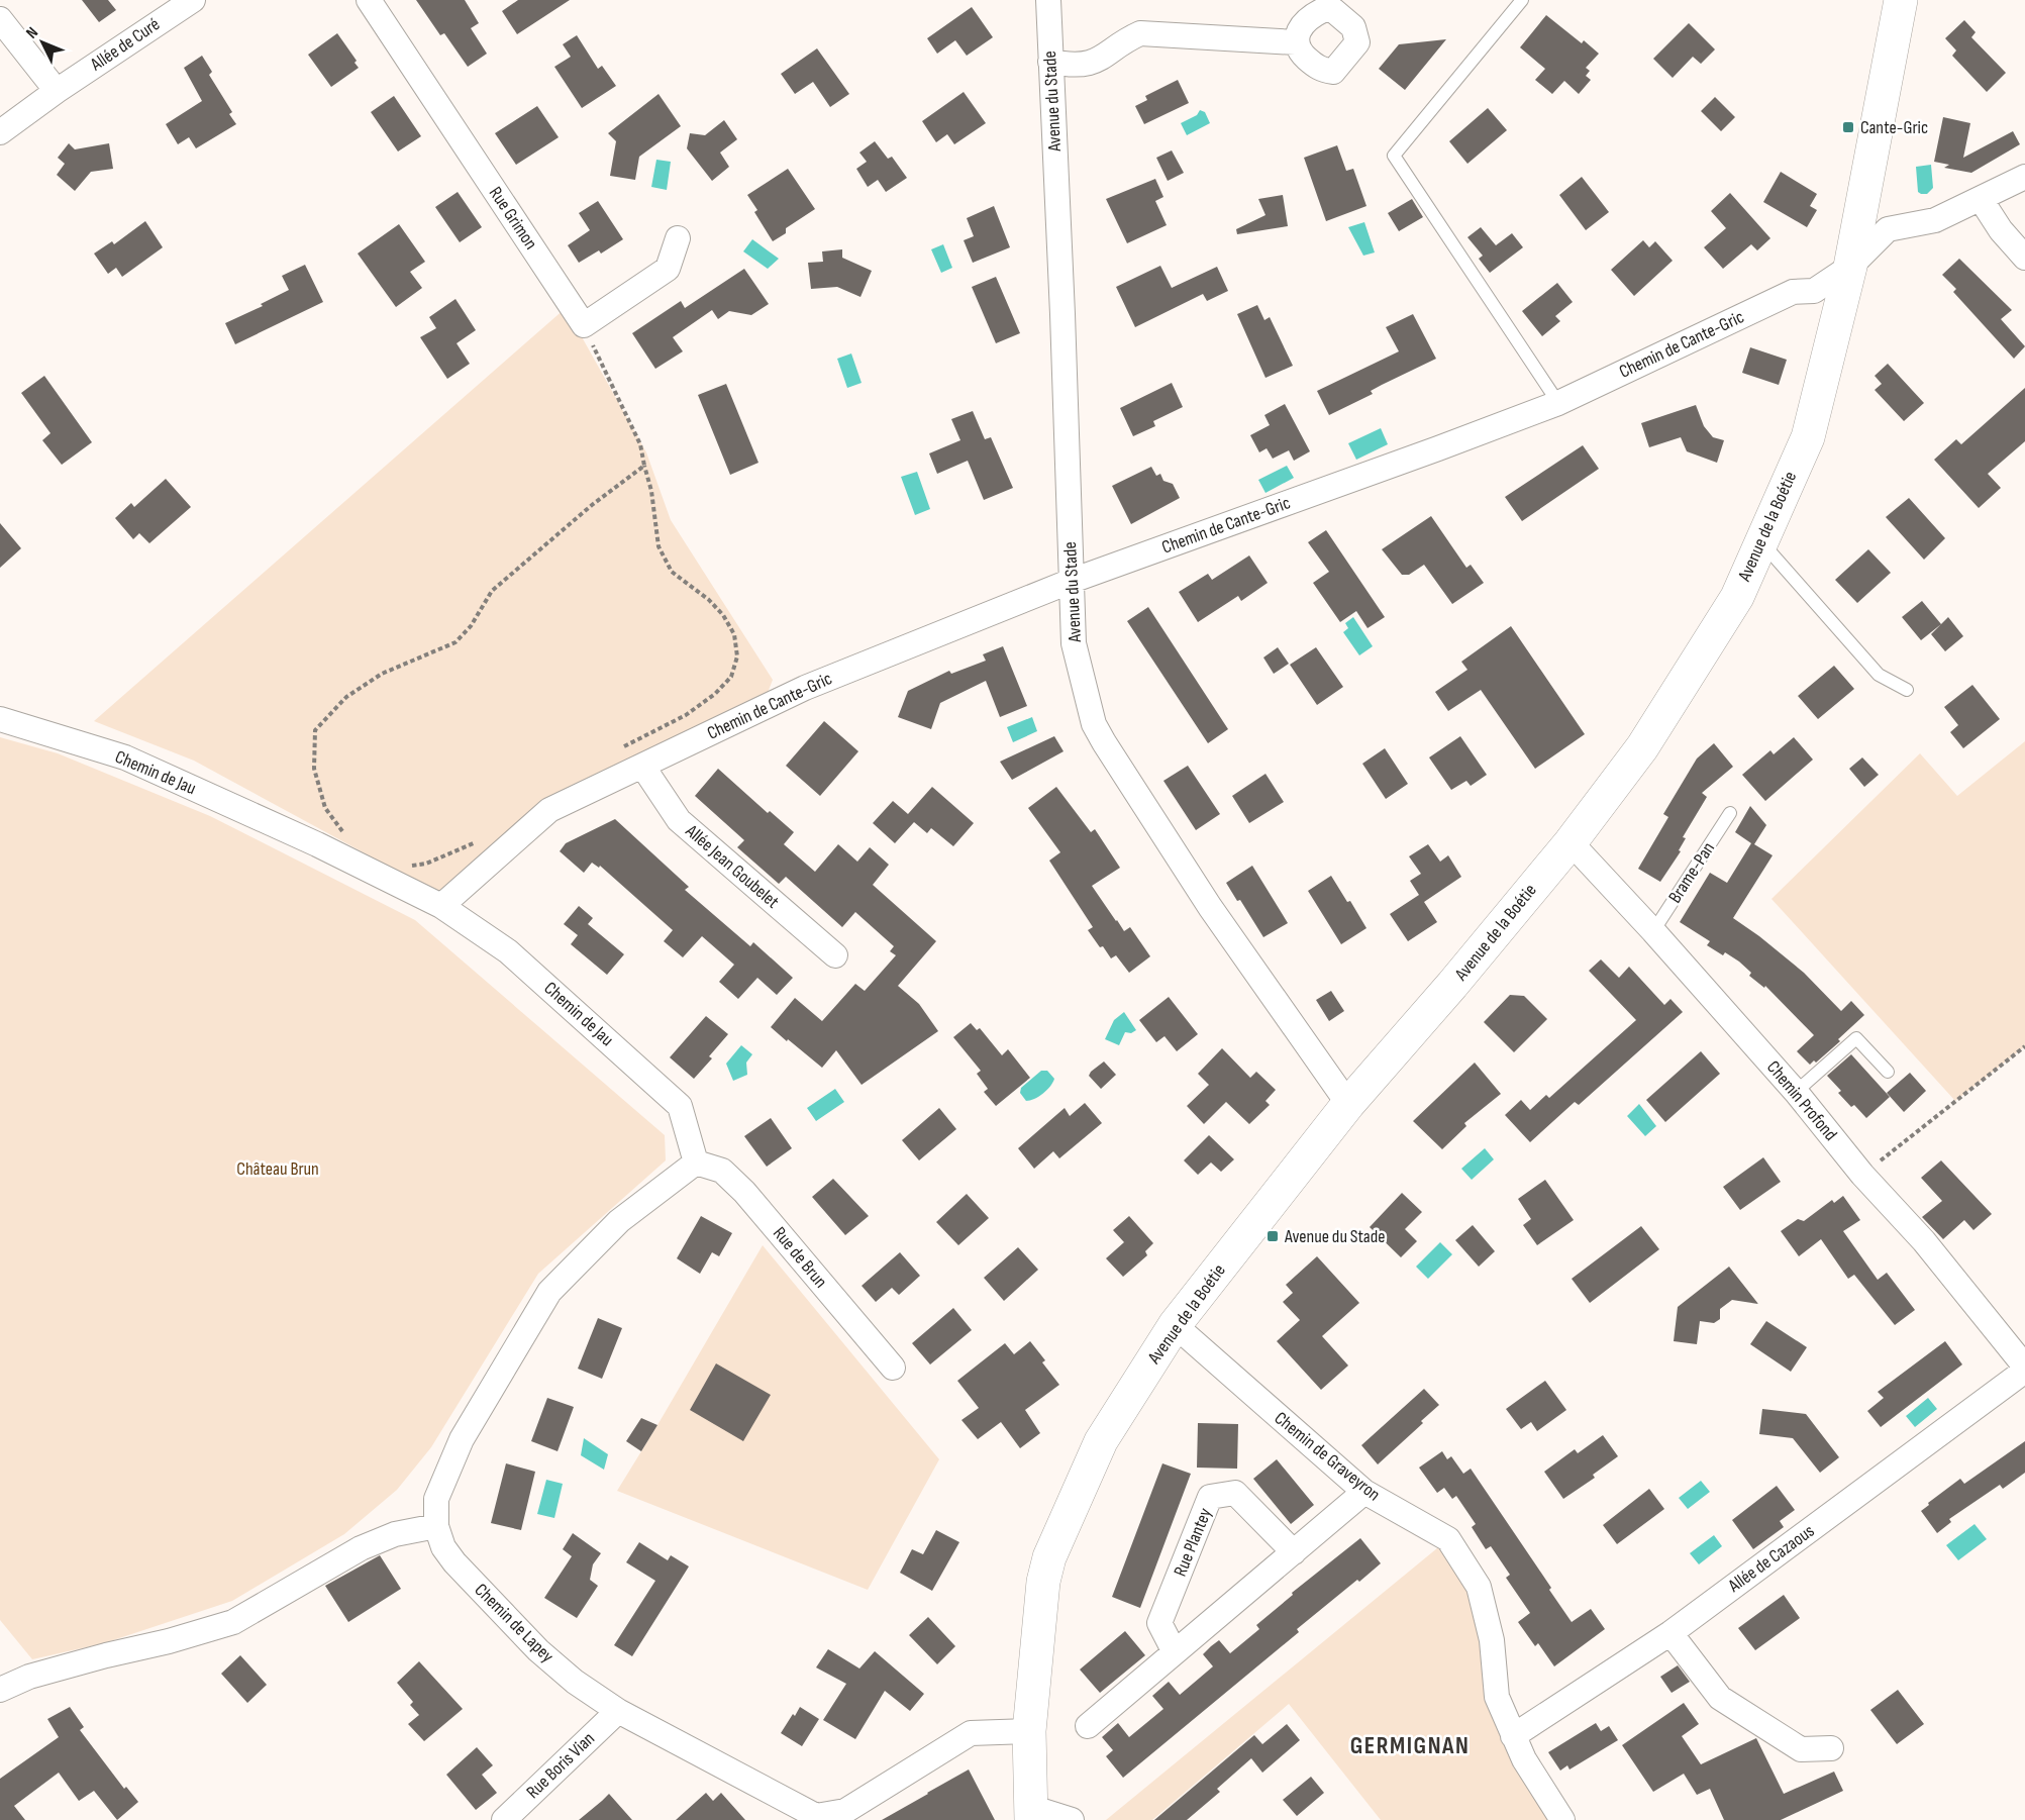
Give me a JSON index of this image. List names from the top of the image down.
{
  "streets": {
    "main road": ["Avenue de la Boétie"],
    "street": [
      "Allée de Curé",
      "Avenue du Stade",
      "Rue Grimon",
      "Chemin de Cante-Gric",
      "Chemin de Jau",
      "Allée Jean Goubelet",
      "Chemin Profond",
      "Rue de Brun",
      "Chemin de Graveyron",
      "Rue Plantey",
      "Allée de Cazaous",
      "Chemin de Lapey",
      "Rue Boris Vian"
    ],
    "lane": ["Brame-Pan"]
  },
  "crossings": [
    ["Avenue du Stade", "Chemin de Cante-Gric"],
    ["Avenue du Stade", "Avenue de la Boétie"],
    ["Chemin de Cante-Gric", "Avenue de la Boétie"],
    ["Chemin de Cante-Gric", "Chemin de Jau"],
    ["Chemin de Cante-Gric", "Allée Jean Goubelet"],
    ["Avenue de la Boétie", "Chemin Profond"],
    ["Avenue de la Boétie", "Chemin de Graveyron"],
    ["Avenue de la Boétie", "Chemin de Lapey"],
    ["Chemin de Jau", "Rue de Brun"],
    ["Brame-Pan", "Chemin Profond"],
    ["Chemin de Graveyron", "Allée de Cazaous"],
    ["Chemin de Lapey", "Rue Boris Vian"]
  ],
  "districts": ["GERMIGNAN"],
  "parks": ["Château Brun"],
  "places": {
    "transit": ["Cante-Gric", "Avenue du Stade"]
  },
  "north": "top left"
}
